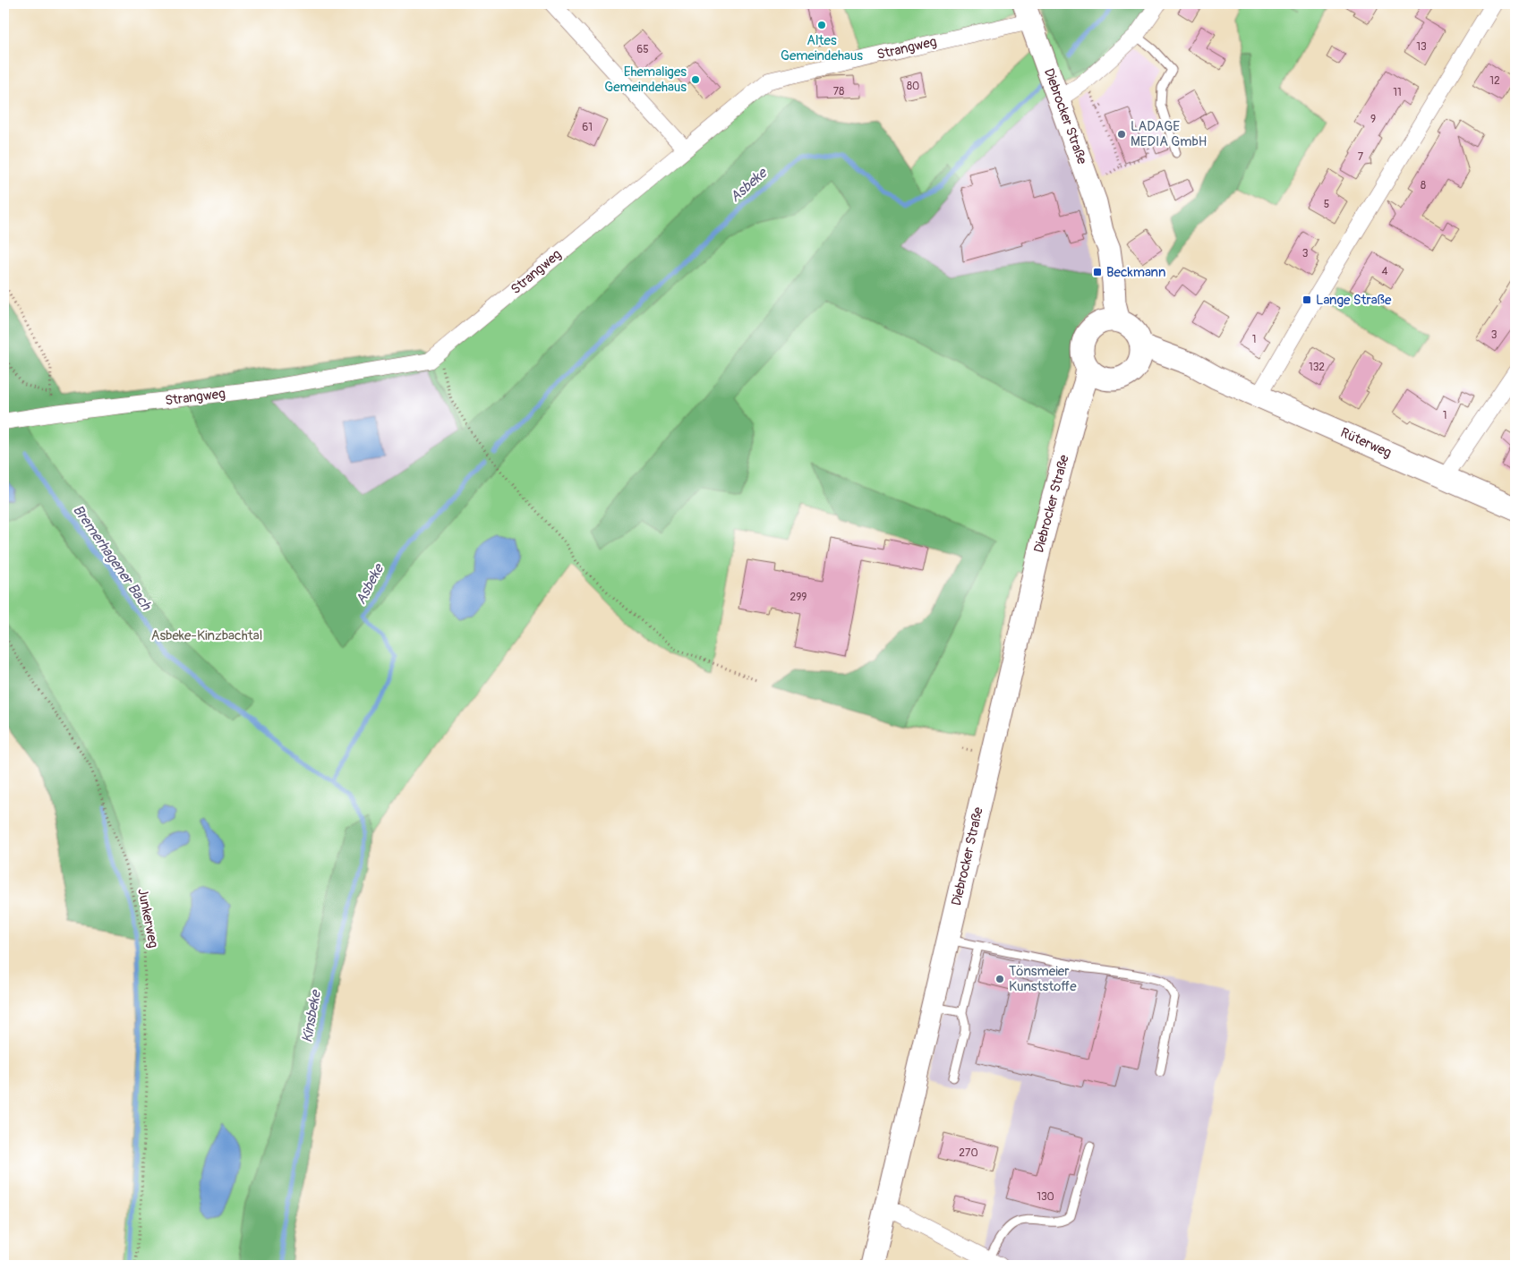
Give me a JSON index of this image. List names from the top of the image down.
{
  "streets": {
    "main road": ["Diebrocker Straße", "Rüterweg"],
    "street": ["Strangweg"],
    "path": ["Junkerweg"]
  },
  "crossings": [
    ["Strangweg", "Diebrocker Straße"],
    ["Diebrocker Straße", "Rüterweg"]
  ],
  "water": ["Asbeke", "Bremerhagener Bach", "Kinsbeke"],
  "parks": ["Asbeke-Kinzbachtal"],
  "places": {
    "other": [
      "Altes Gemeindehaus",
      "Ehemaliges Gemeindehaus",
      "LADAGE MEDIA GmbH",
      "Tönsmeier Kunststoffe"
    ],
    "transit": ["Beckmann", "Lange Straße"]
  },
  "house_numbers": [
    "13",
    "65",
    "12",
    "80",
    "78",
    "11",
    "9",
    "61",
    "7",
    "8",
    "5",
    "3",
    "4",
    "3",
    "1",
    "132",
    "1",
    "299",
    "270",
    "130"
  ]
}
